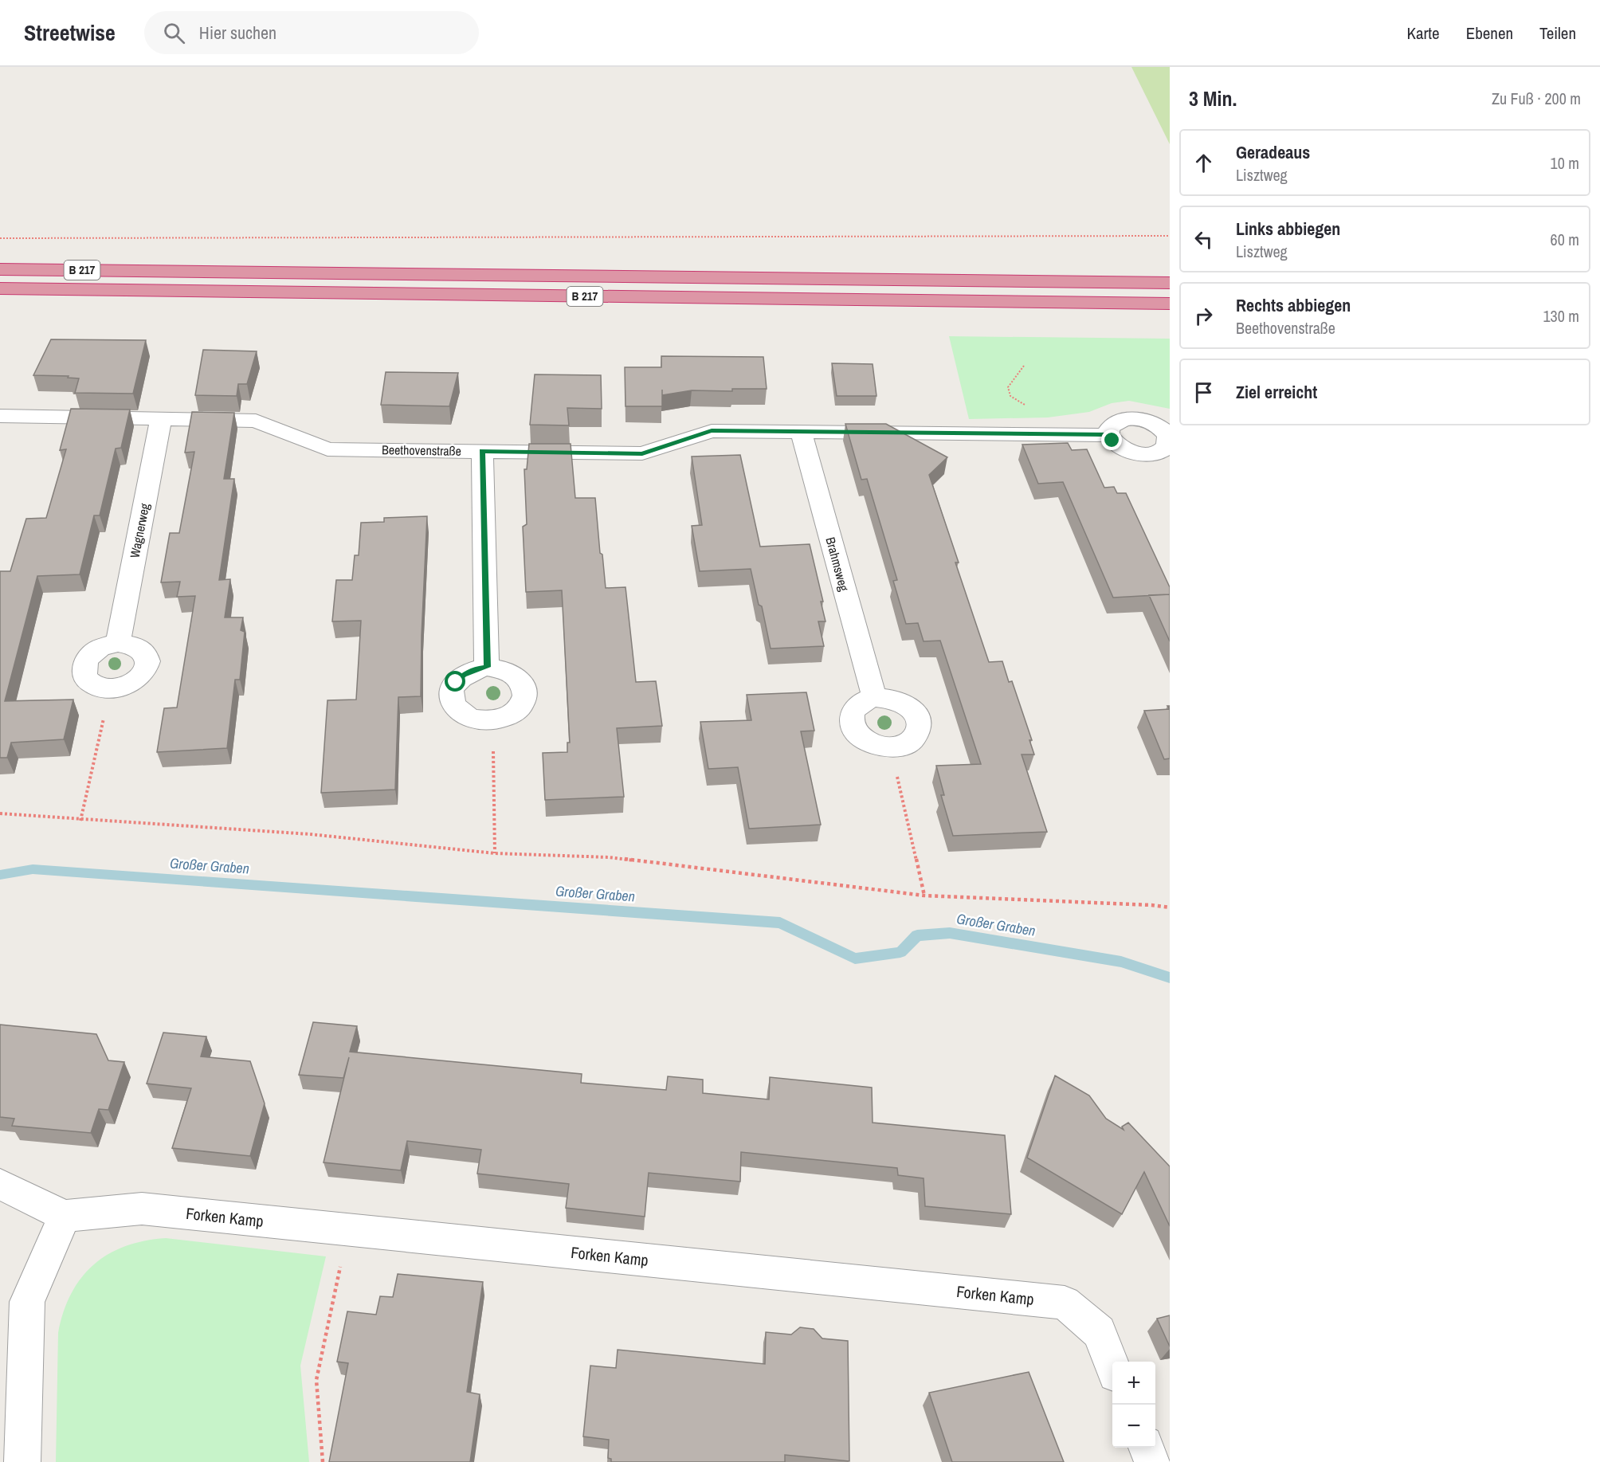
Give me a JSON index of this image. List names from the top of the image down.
{
  "streets": {
    "highway": ["B 217"],
    "street": [
      "Beethovenstraße",
      "Wagnerweg",
      "Brahmsweg",
      "Forken Kamp"
    ]
  },
  "crossings": [
    ["Beethovenstraße", "Wagnerweg"],
    ["Beethovenstraße", "Brahmsweg"]
  ],
  "water": ["Großer Graben"],
  "page": {
    "header": "Streetwise",
    "search": "Hier suchen",
    "nav": ["Karte", "Ebenen", "Teilen"],
    "heading": ["3 Min.", "Zu Fuß · 200 m"],
    "list": [
      ["Geradeaus", "Lisztweg", "10 m"],
      ["Links abbiegen", "Lisztweg", "60 m"],
      ["Rechts abbiegen", "Beethovenstraße", "130 m"],
      "Ziel erreicht"
    ],
    "map_buttons": ["+", "−"]
  }
}
